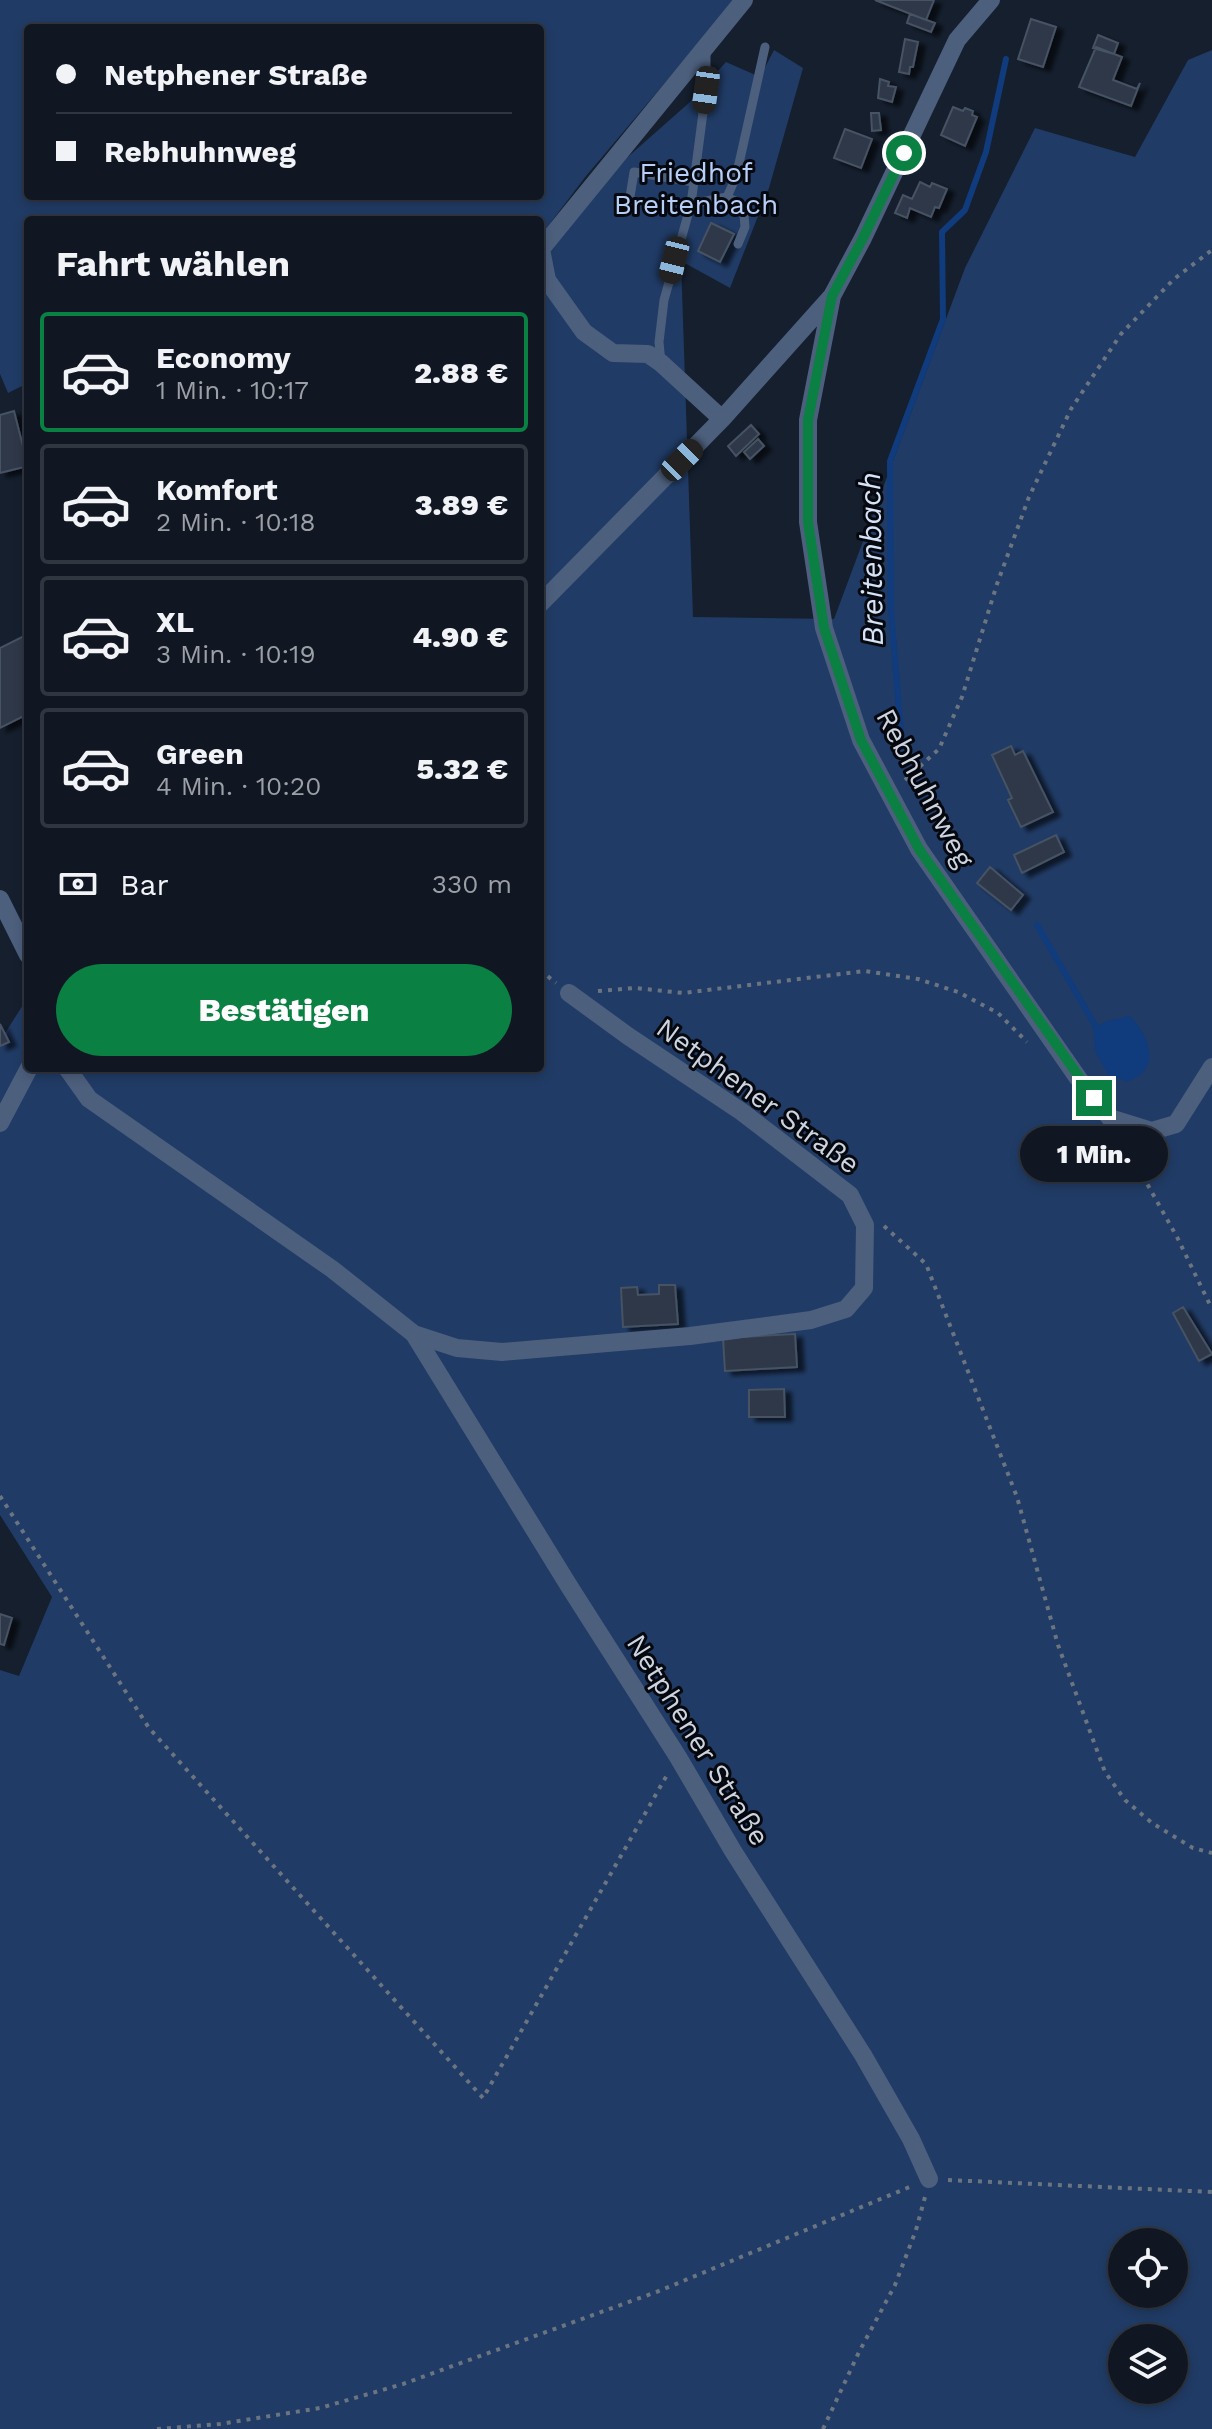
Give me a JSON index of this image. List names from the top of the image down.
{
  "streets": {
    "street": ["Rebhuhnweg", "Netphener Straße"]
  },
  "water": ["Breitenbach"],
  "parks": ["Friedhof Breitenbach"],
  "page": {
    "banner": ["Netphener Straße", "Rebhuhnweg"],
    "heading": "Fahrt wählen",
    "list": [
      {
        "name": "Economy",
        "note": "1 Min. · 10:17",
        "value": "2.88 €"
      },
      {
        "name": "Komfort",
        "note": "2 Min. · 10:18",
        "value": "3.89 €"
      },
      {
        "name": "XL",
        "note": "3 Min. · 10:19",
        "value": "4.90 €"
      },
      {
        "name": "Green",
        "note": "4 Min. · 10:20",
        "value": "5.32 €"
      }
    ],
    "pay": ["Bar", "330 m"],
    "buttons": "Bestätigen",
    "bubble": "1 Min."
  }
}
